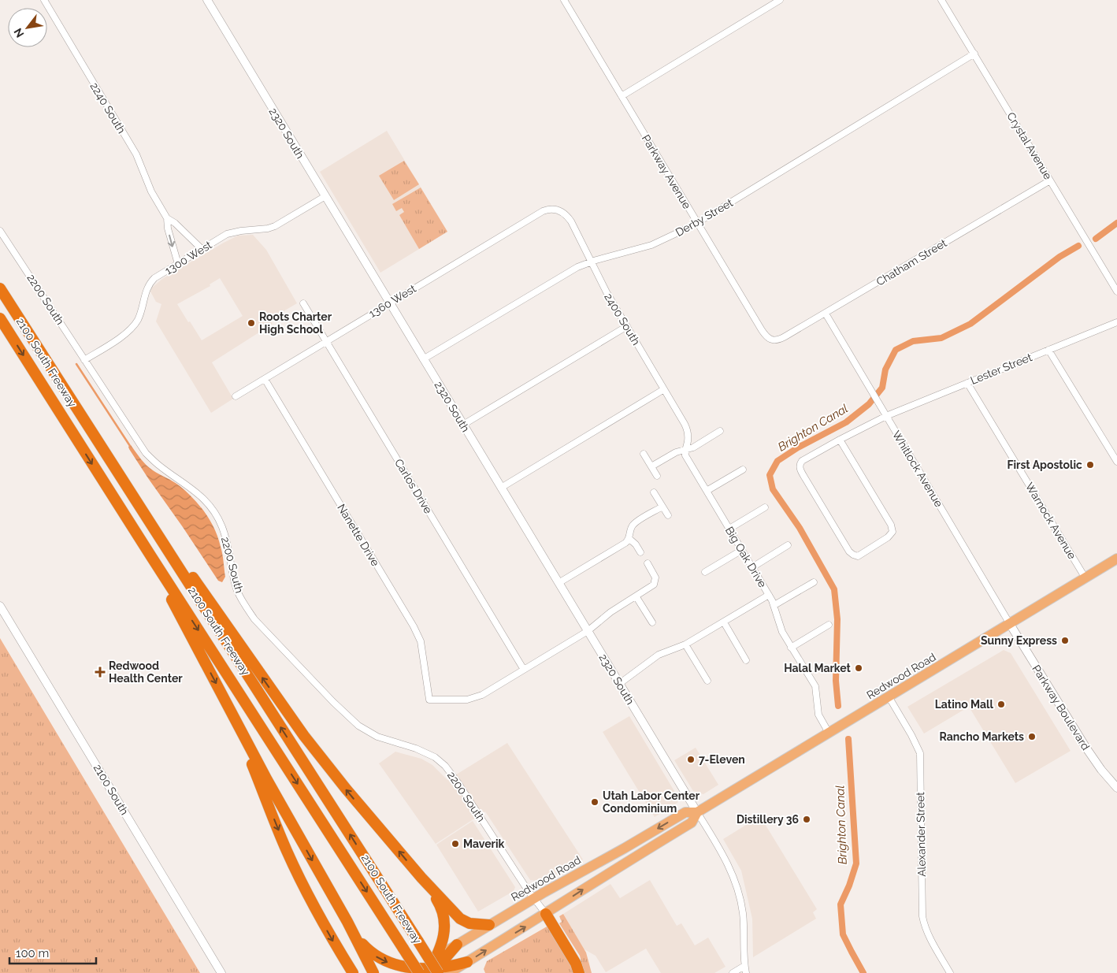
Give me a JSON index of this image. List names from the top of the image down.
{
  "streets": {
    "highway": ["2100 South Freeway"],
    "main road": ["Redwood Road"],
    "street": [
      "2240 South",
      "2320 South",
      "Crystal Avenue",
      "Parkway Avenue",
      "Derby Street",
      "1300 West",
      "Chatham Street",
      "2200 South",
      "1360 West",
      "2400 South",
      "Lester Street",
      "Whitlock Avenue",
      "Carlos Drive",
      "Warnock Avenue",
      "Nanette Drive",
      "Big Oak Drive",
      "Parkway Boulevard",
      "2100 South",
      "Alexander Street"
    ]
  },
  "crossings": [
    ["2240 South", "1300 West"],
    ["2320 South", "Derby Street"],
    ["2320 South", "1300 West"],
    ["2320 South", "1360 West"],
    ["2320 South", "Redwood Road"],
    ["Crystal Avenue", "Derby Street"],
    ["Crystal Avenue", "Chatham Street"],
    ["Parkway Avenue", "Derby Street"],
    ["Parkway Avenue", "Chatham Street"],
    ["Derby Street", "2400 South"],
    ["1300 West", "2200 South"],
    ["Chatham Street", "Whitlock Avenue"],
    ["2200 South", "Redwood Road"],
    ["1360 West", "2400 South"],
    ["1360 West", "Carlos Drive"],
    ["1360 West", "Nanette Drive"],
    ["2400 South", "Big Oak Drive"],
    ["2100 South Freeway", "Redwood Road"],
    ["Lester Street", "Whitlock Avenue"],
    ["Lester Street", "Warnock Avenue"],
    ["Whitlock Avenue", "Redwood Road"],
    ["Whitlock Avenue", "Parkway Boulevard"],
    ["Carlos Drive", "Nanette Drive"],
    ["Warnock Avenue", "Redwood Road"],
    ["Big Oak Drive", "Redwood Road"],
    ["Redwood Road", "Parkway Boulevard"],
    ["Redwood Road", "Alexander Street"]
  ],
  "water": ["Brighton Canal"],
  "places": {
    "other": [
      "Roots Charter High School",
      "First Apostolic",
      "Sunny Express",
      "Halal Market",
      "Latino Mall",
      "Rancho Markets",
      "7-Eleven",
      "Utah Labor Center Condominium",
      "Distillery 36",
      "Maverik"
    ],
    "health": ["Redwood Health Center"]
  },
  "scale_bar": "100 m",
  "north": "bottom left"
}
